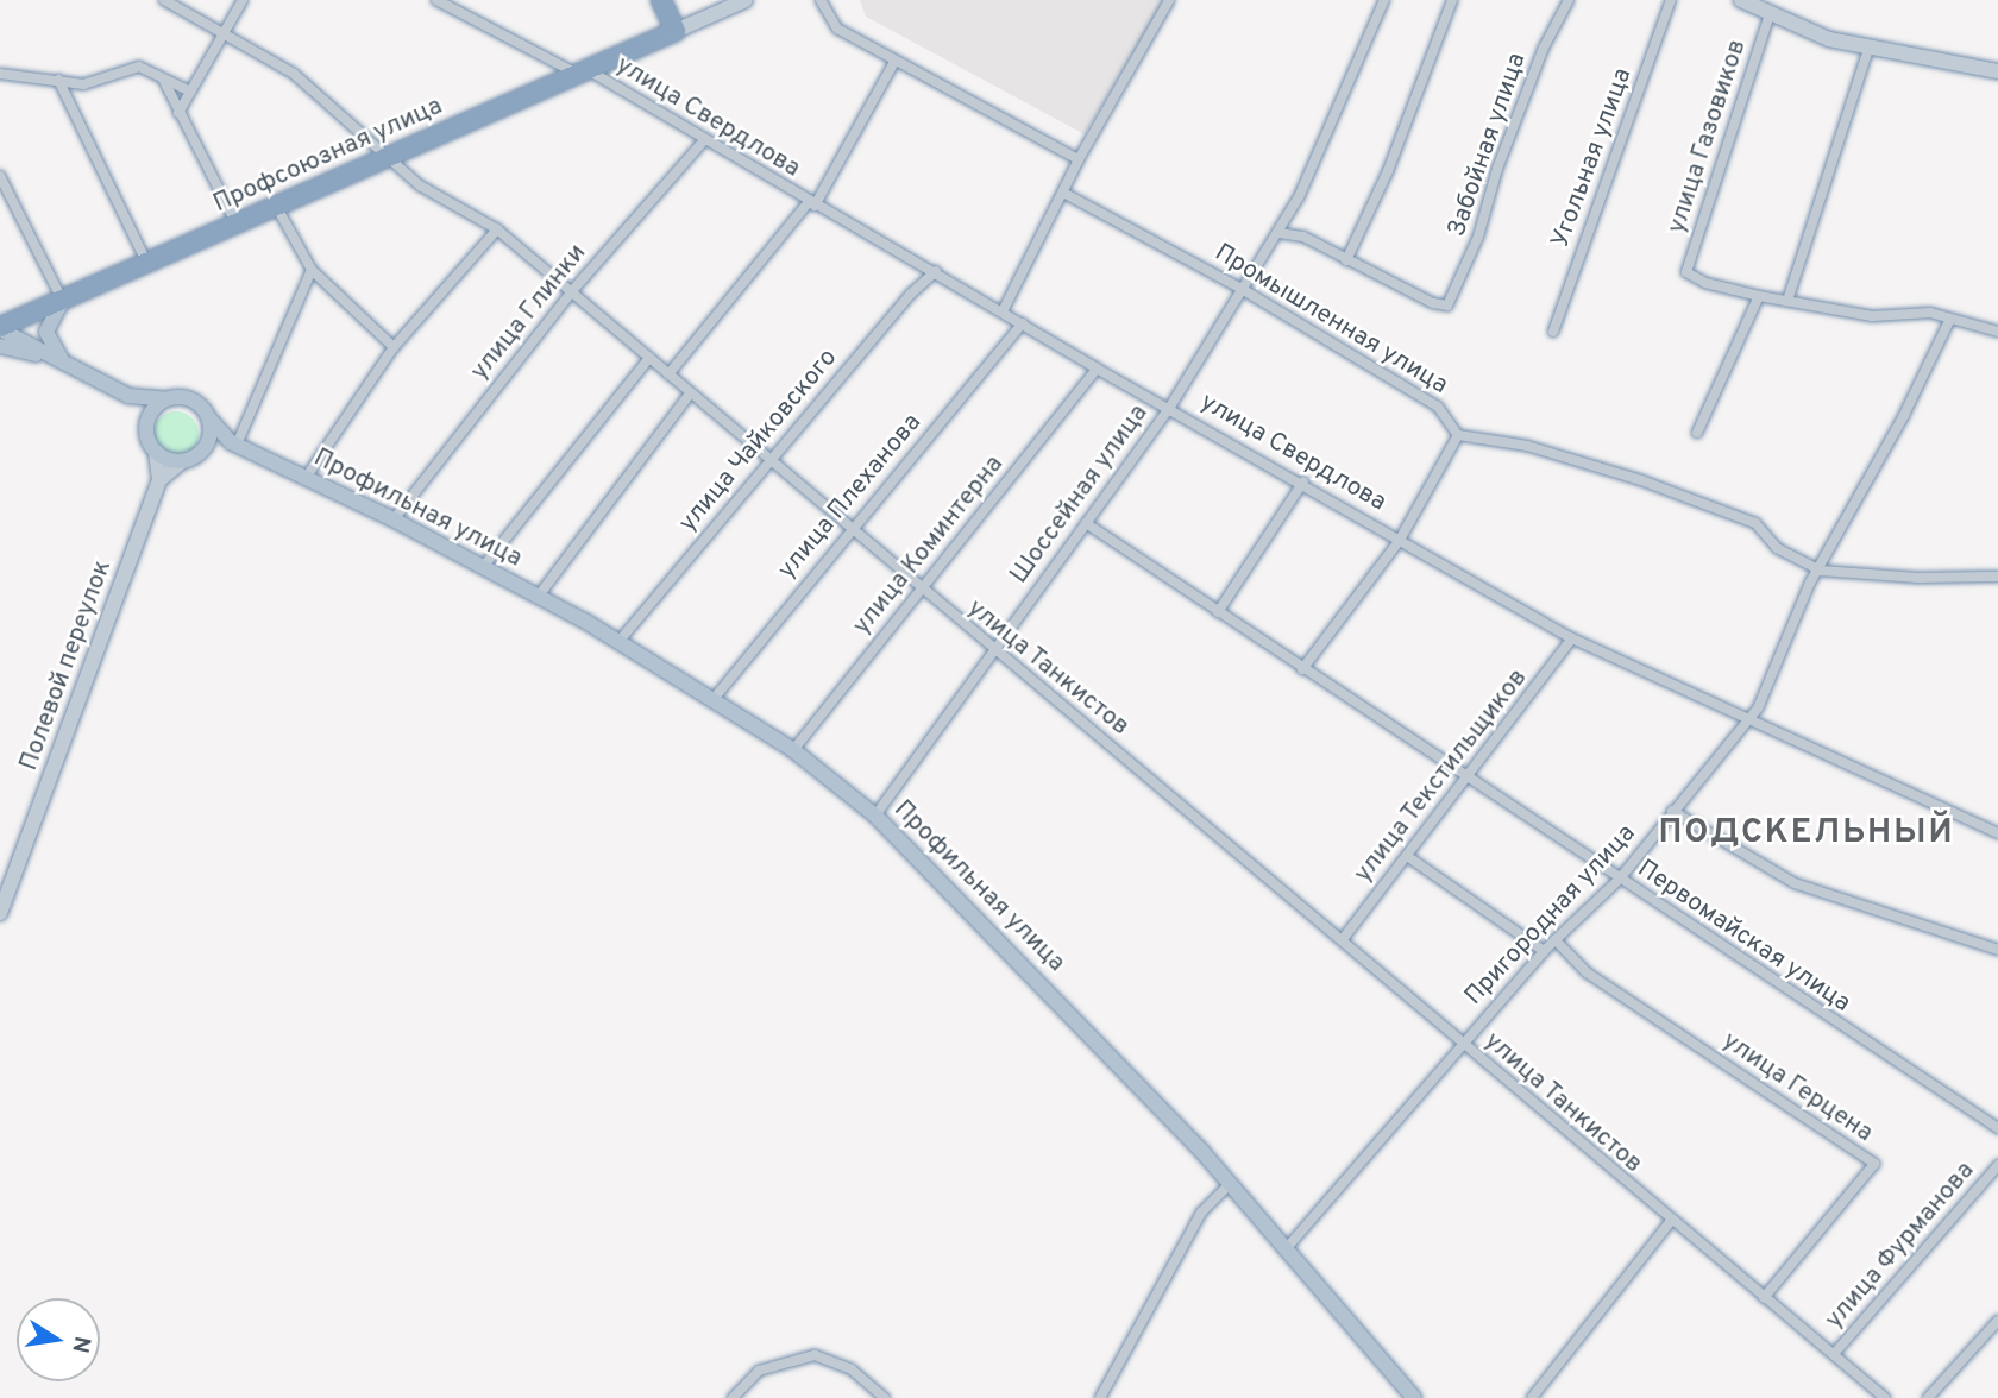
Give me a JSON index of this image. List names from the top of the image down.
{
  "streets": {
    "highway": ["Профсоюзная улица"],
    "main road": ["Профильная улица"],
    "street": [
      "улица Свердлова",
      "улица Газовиков",
      "Забойная улица",
      "Угольная улица",
      "улица Глинки",
      "Промышленная улица",
      "улица Чайковского",
      "Шоссейная улица",
      "улица Плеханова",
      "улица Коминтерна",
      "Полевой переулок",
      "улица Танкистов",
      "улица Текстильщиков",
      "Пригородная улица",
      "Первомайская улица",
      "улица Герцена",
      "улица Фурманова"
    ]
  },
  "crossings": [
    ["улица Свердлова", "Профсоюзная улица"],
    ["улица Свердлова", "улица Глинки"],
    ["улица Свердлова", "улица Чайковского"],
    ["улица Свердлова", "Шоссейная улица"],
    ["улица Свердлова", "улица Плеханова"],
    ["улица Свердлова", "улица Коминтерна"],
    ["улица Свердлова", "улица Текстильщиков"],
    ["улица Свердлова", "Пригородная улица"],
    ["Профсоюзная улица", "улица Танкистов"],
    ["улица Глинки", "Профильная улица"],
    ["улица Глинки", "улица Танкистов"],
    ["Промышленная улица", "Шоссейная улица"],
    ["улица Чайковского", "Профильная улица"],
    ["улица Чайковского", "улица Танкистов"],
    ["Шоссейная улица", "Профильная улица"],
    ["Шоссейная улица", "улица Танкистов"],
    ["Шоссейная улица", "Первомайская улица"],
    ["улица Плеханова", "Профильная улица"],
    ["улица Плеханова", "улица Танкистов"],
    ["Профильная улица", "улица Коминтерна"],
    ["Профильная улица", "Пригородная улица"],
    ["улица Коминтерна", "улица Танкистов"],
    ["улица Танкистов", "улица Текстильщиков"],
    ["улица Танкистов", "Пригородная улица"],
    ["улица Танкистов", "улица Герцена"],
    ["улица Танкистов", "улица Фурманова"],
    ["улица Текстильщиков", "Первомайская улица"],
    ["Пригородная улица", "Первомайская улица"],
    ["Пригородная улица", "улица Герцена"]
  ],
  "districts": ["ПОДСКЕЛЬНЫЙ"],
  "north": "right"
}
